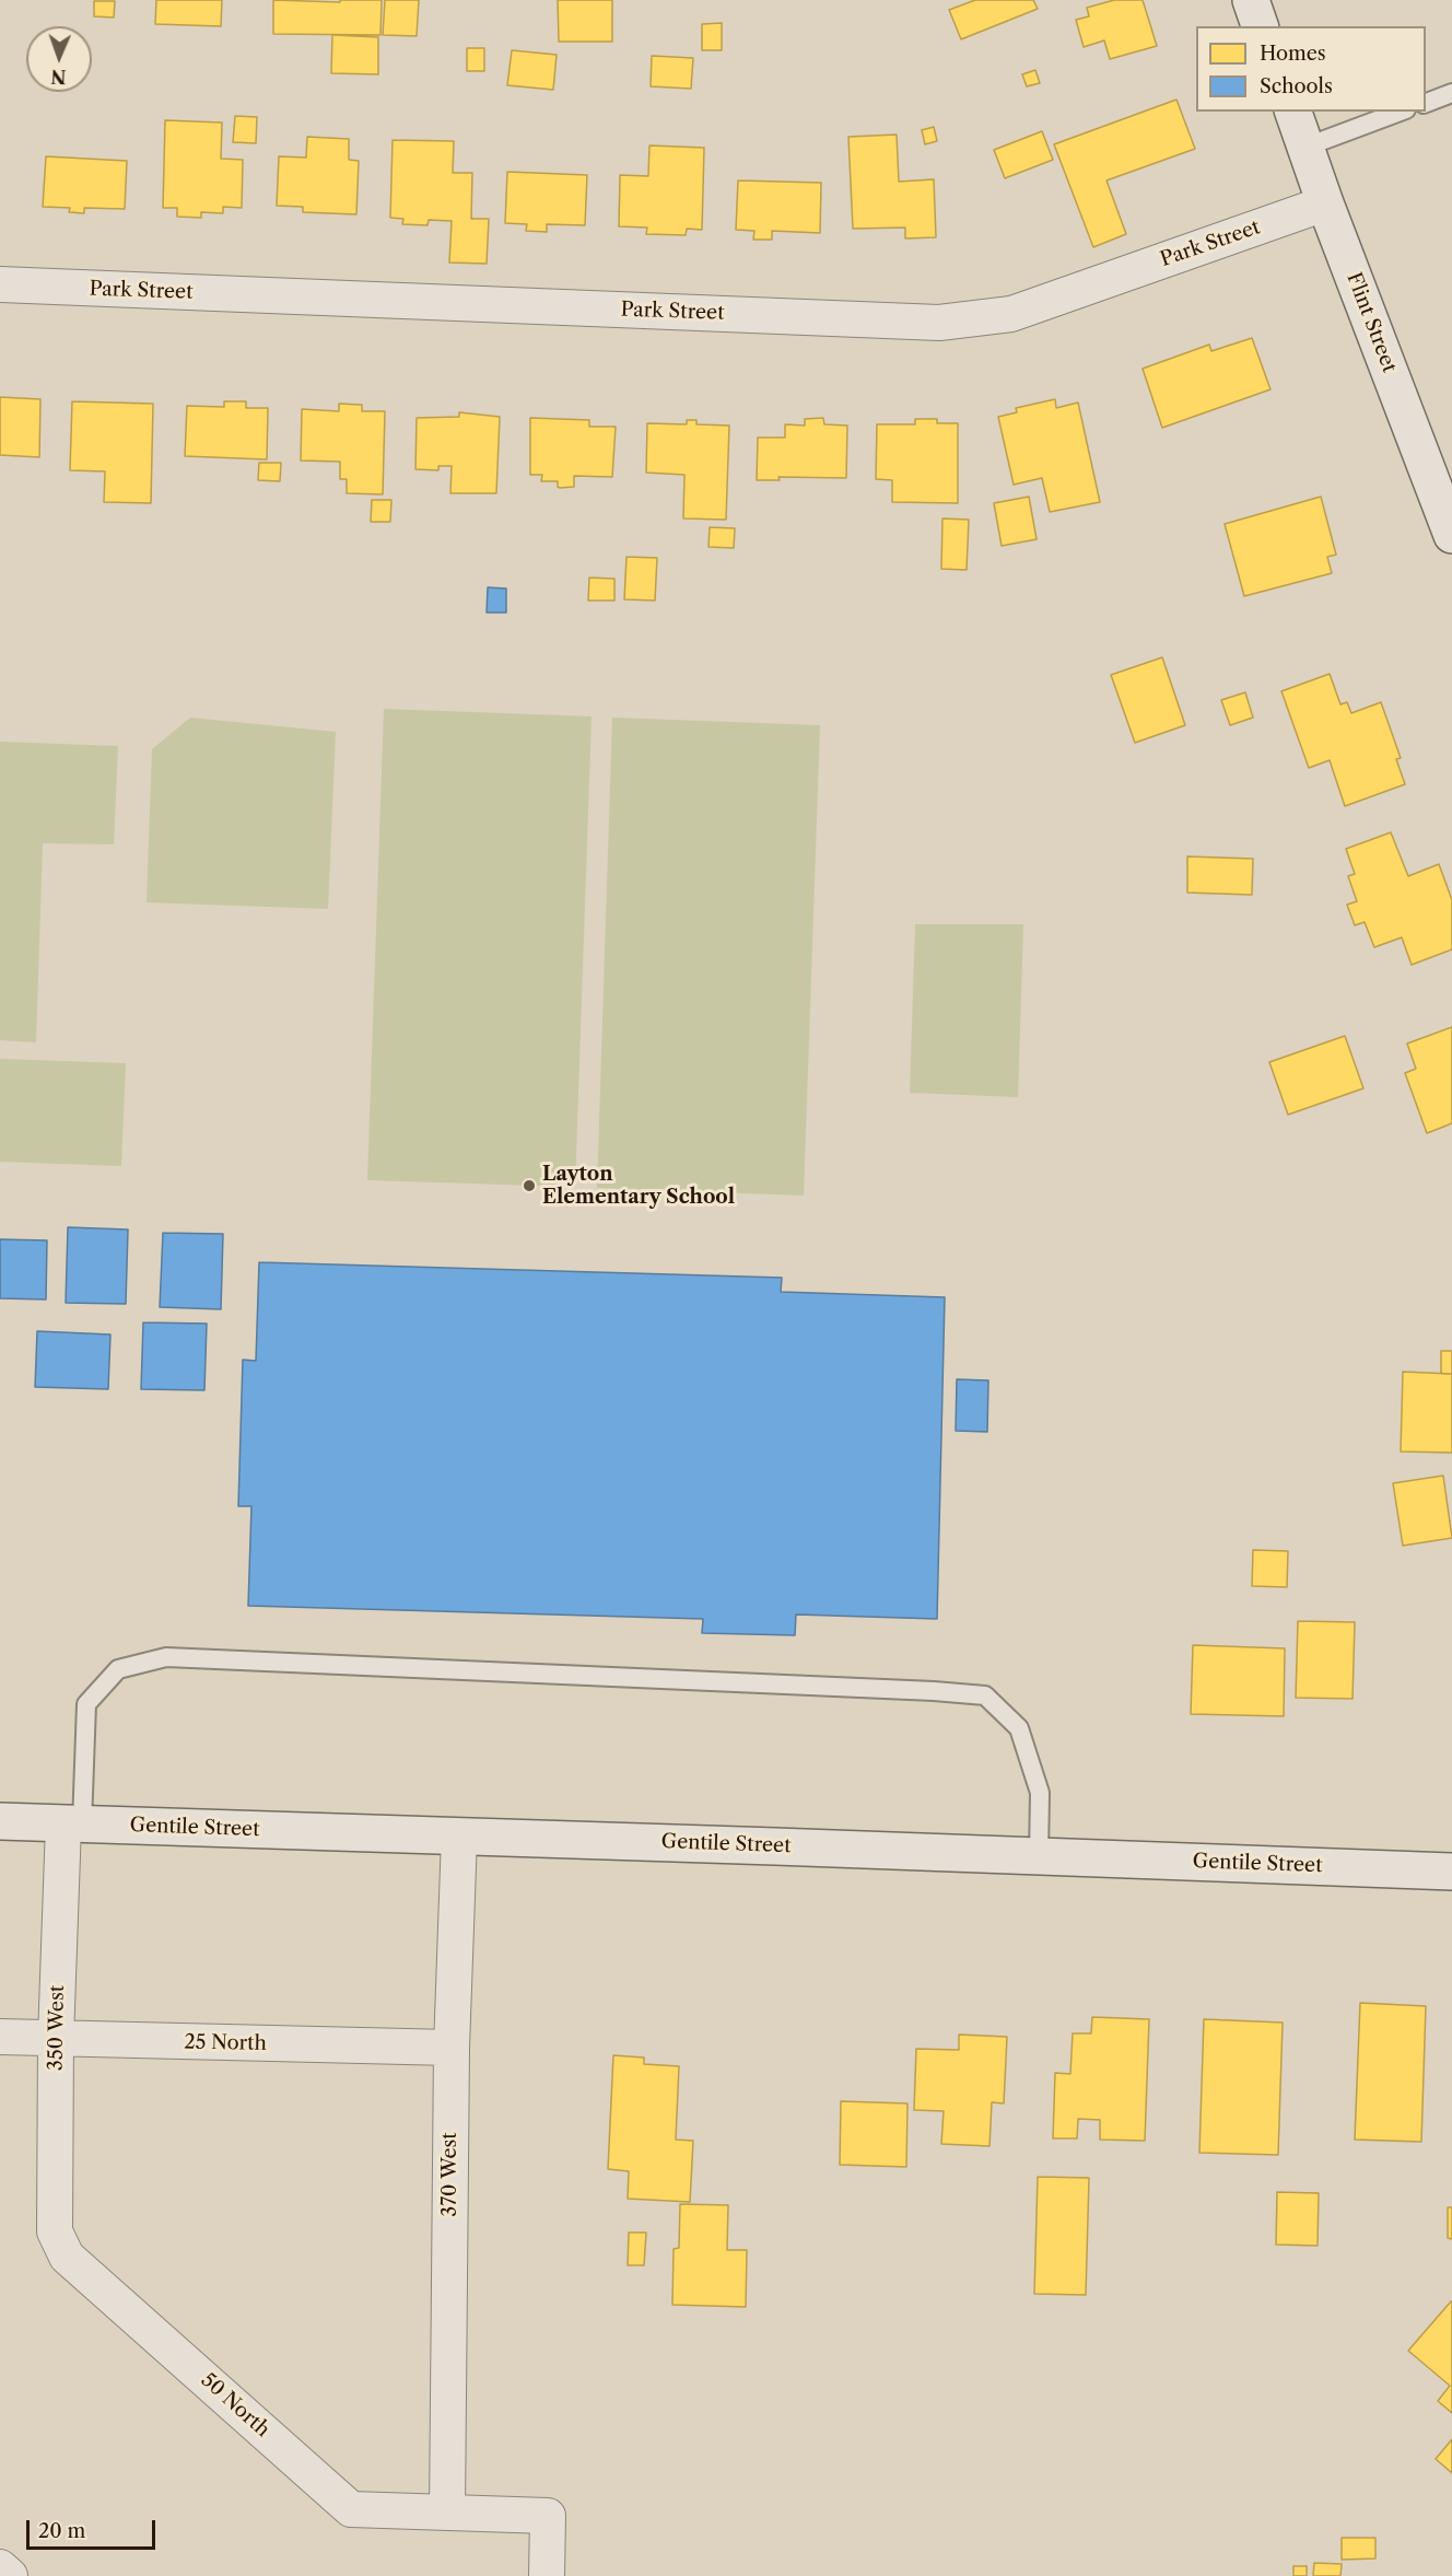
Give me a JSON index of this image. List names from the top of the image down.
{
  "streets": {
    "main road": ["Flint Street", "Gentile Street"],
    "street": [
      "Park Street",
      "350 West",
      "25 North",
      "370 West",
      "50 North"
    ]
  },
  "crossings": [
    ["Park Street", "Flint Street"],
    ["Gentile Street", "350 West"],
    ["Gentile Street", "370 West"],
    ["350 West", "25 North"],
    ["350 West", "50 North"],
    ["25 North", "370 West"],
    ["370 West", "50 North"]
  ],
  "places": ["Layton Elementary School"],
  "legend": ["Homes", "Schools"],
  "scale_bar": "20 m",
  "north": "bottom"
}
